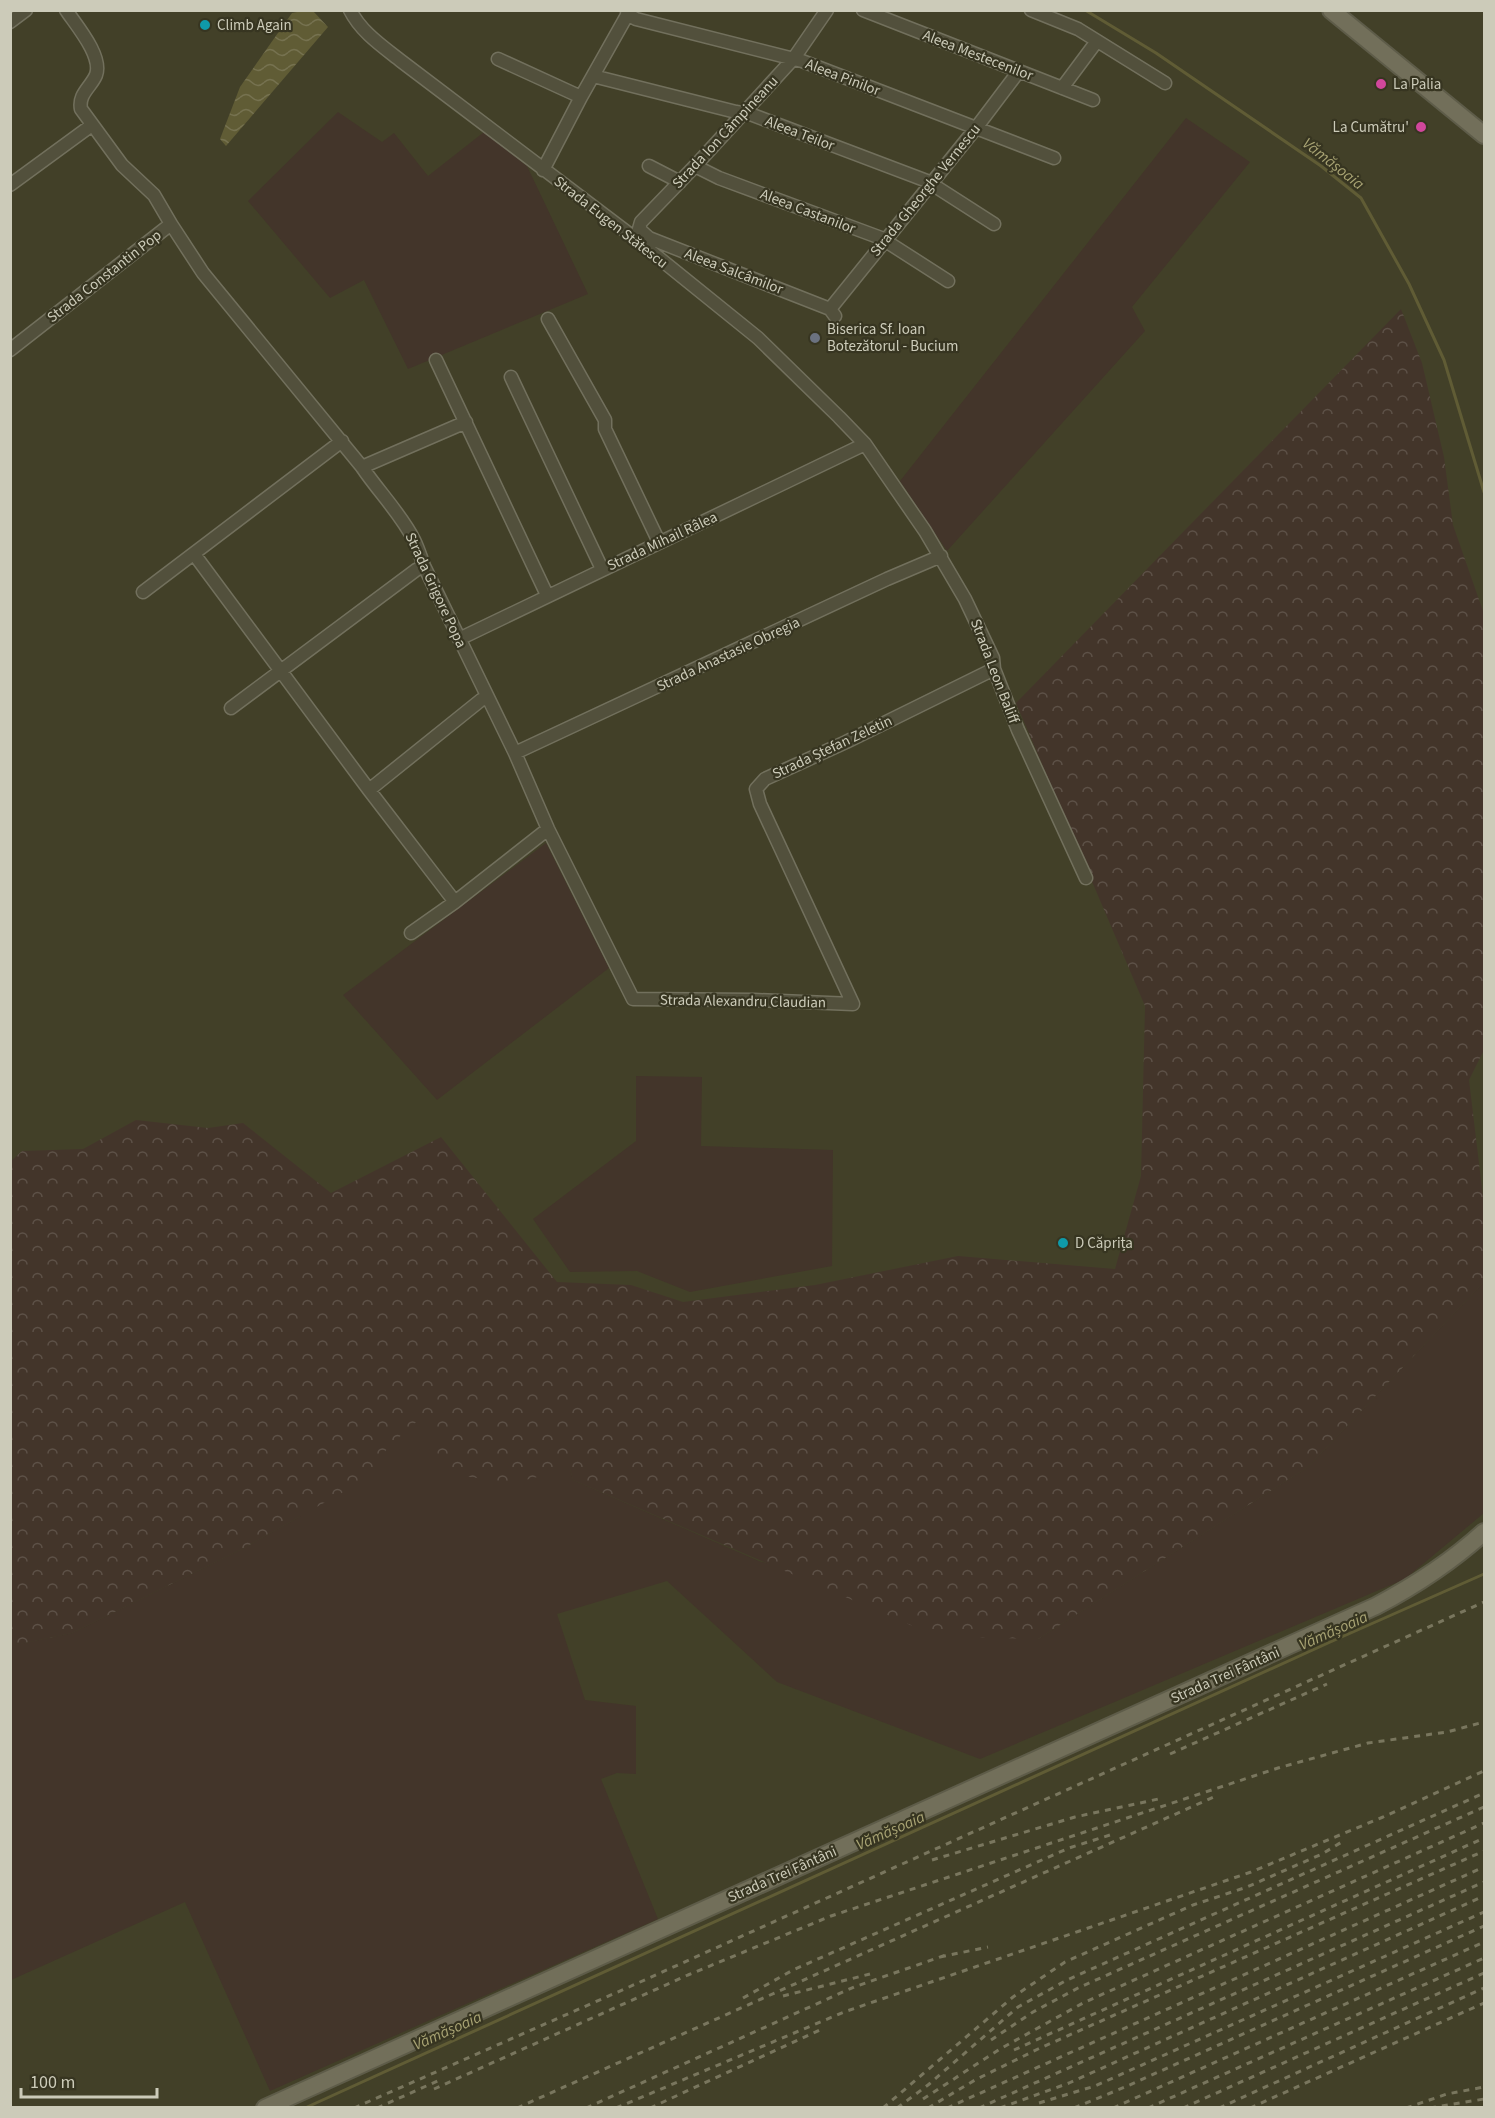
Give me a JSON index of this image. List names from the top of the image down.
{
  "streets": {
    "main road": ["Strada Trei Fântâni"],
    "street": [
      "Aleea Mestecenilor",
      "Aleea Pinilor",
      "Strada Ion Câmpineanu",
      "Aleea Teilor",
      "Strada Gheorghe Vernescu",
      "Aleea Castanilor",
      "Strada Eugen Stătescu",
      "Aleea Salcâmilor",
      "Strada Constantin Pop",
      "Strada Mihail Râlea",
      "Strada Grigore Popa",
      "Strada Anastasie Obregia",
      "Strada Leon Baliff",
      "Strada Ștefan Zeletin",
      "Strada Alexandru Claudian"
    ]
  },
  "crossings": [
    ["Aleea Mestecenilor", "Strada Gheorghe Vernescu"],
    ["Aleea Pinilor", "Strada Ion Câmpineanu"],
    ["Aleea Pinilor", "Strada Gheorghe Vernescu"],
    ["Strada Ion Câmpineanu", "Aleea Teilor"],
    ["Strada Ion Câmpineanu", "Aleea Castanilor"],
    ["Strada Ion Câmpineanu", "Aleea Salcâmilor"],
    ["Aleea Teilor", "Strada Gheorghe Vernescu"],
    ["Strada Gheorghe Vernescu", "Aleea Castanilor"],
    ["Strada Gheorghe Vernescu", "Aleea Salcâmilor"],
    ["Strada Eugen Stătescu", "Strada Mihail Râlea"],
    ["Strada Eugen Stătescu", "Strada Leon Baliff"],
    ["Strada Constantin Pop", "Strada Grigore Popa"],
    ["Strada Mihail Râlea", "Strada Grigore Popa"],
    ["Strada Mihail Râlea", "Strada Leon Baliff"],
    ["Strada Grigore Popa", "Strada Anastasie Obregia"],
    ["Strada Grigore Popa", "Strada Alexandru Claudian"],
    ["Strada Anastasie Obregia", "Strada Leon Baliff"],
    ["Strada Leon Baliff", "Strada Ștefan Zeletin"],
    ["Strada Ștefan Zeletin", "Strada Alexandru Claudian"]
  ],
  "water": ["Vămășoaia"],
  "places": [
    "Climb Again",
    "La Palia",
    "La Cumătru'",
    "Biserica Sf. Ioan Botezătorul - Bucium",
    "D Căprița"
  ],
  "scale_bar": "100 m"
}
